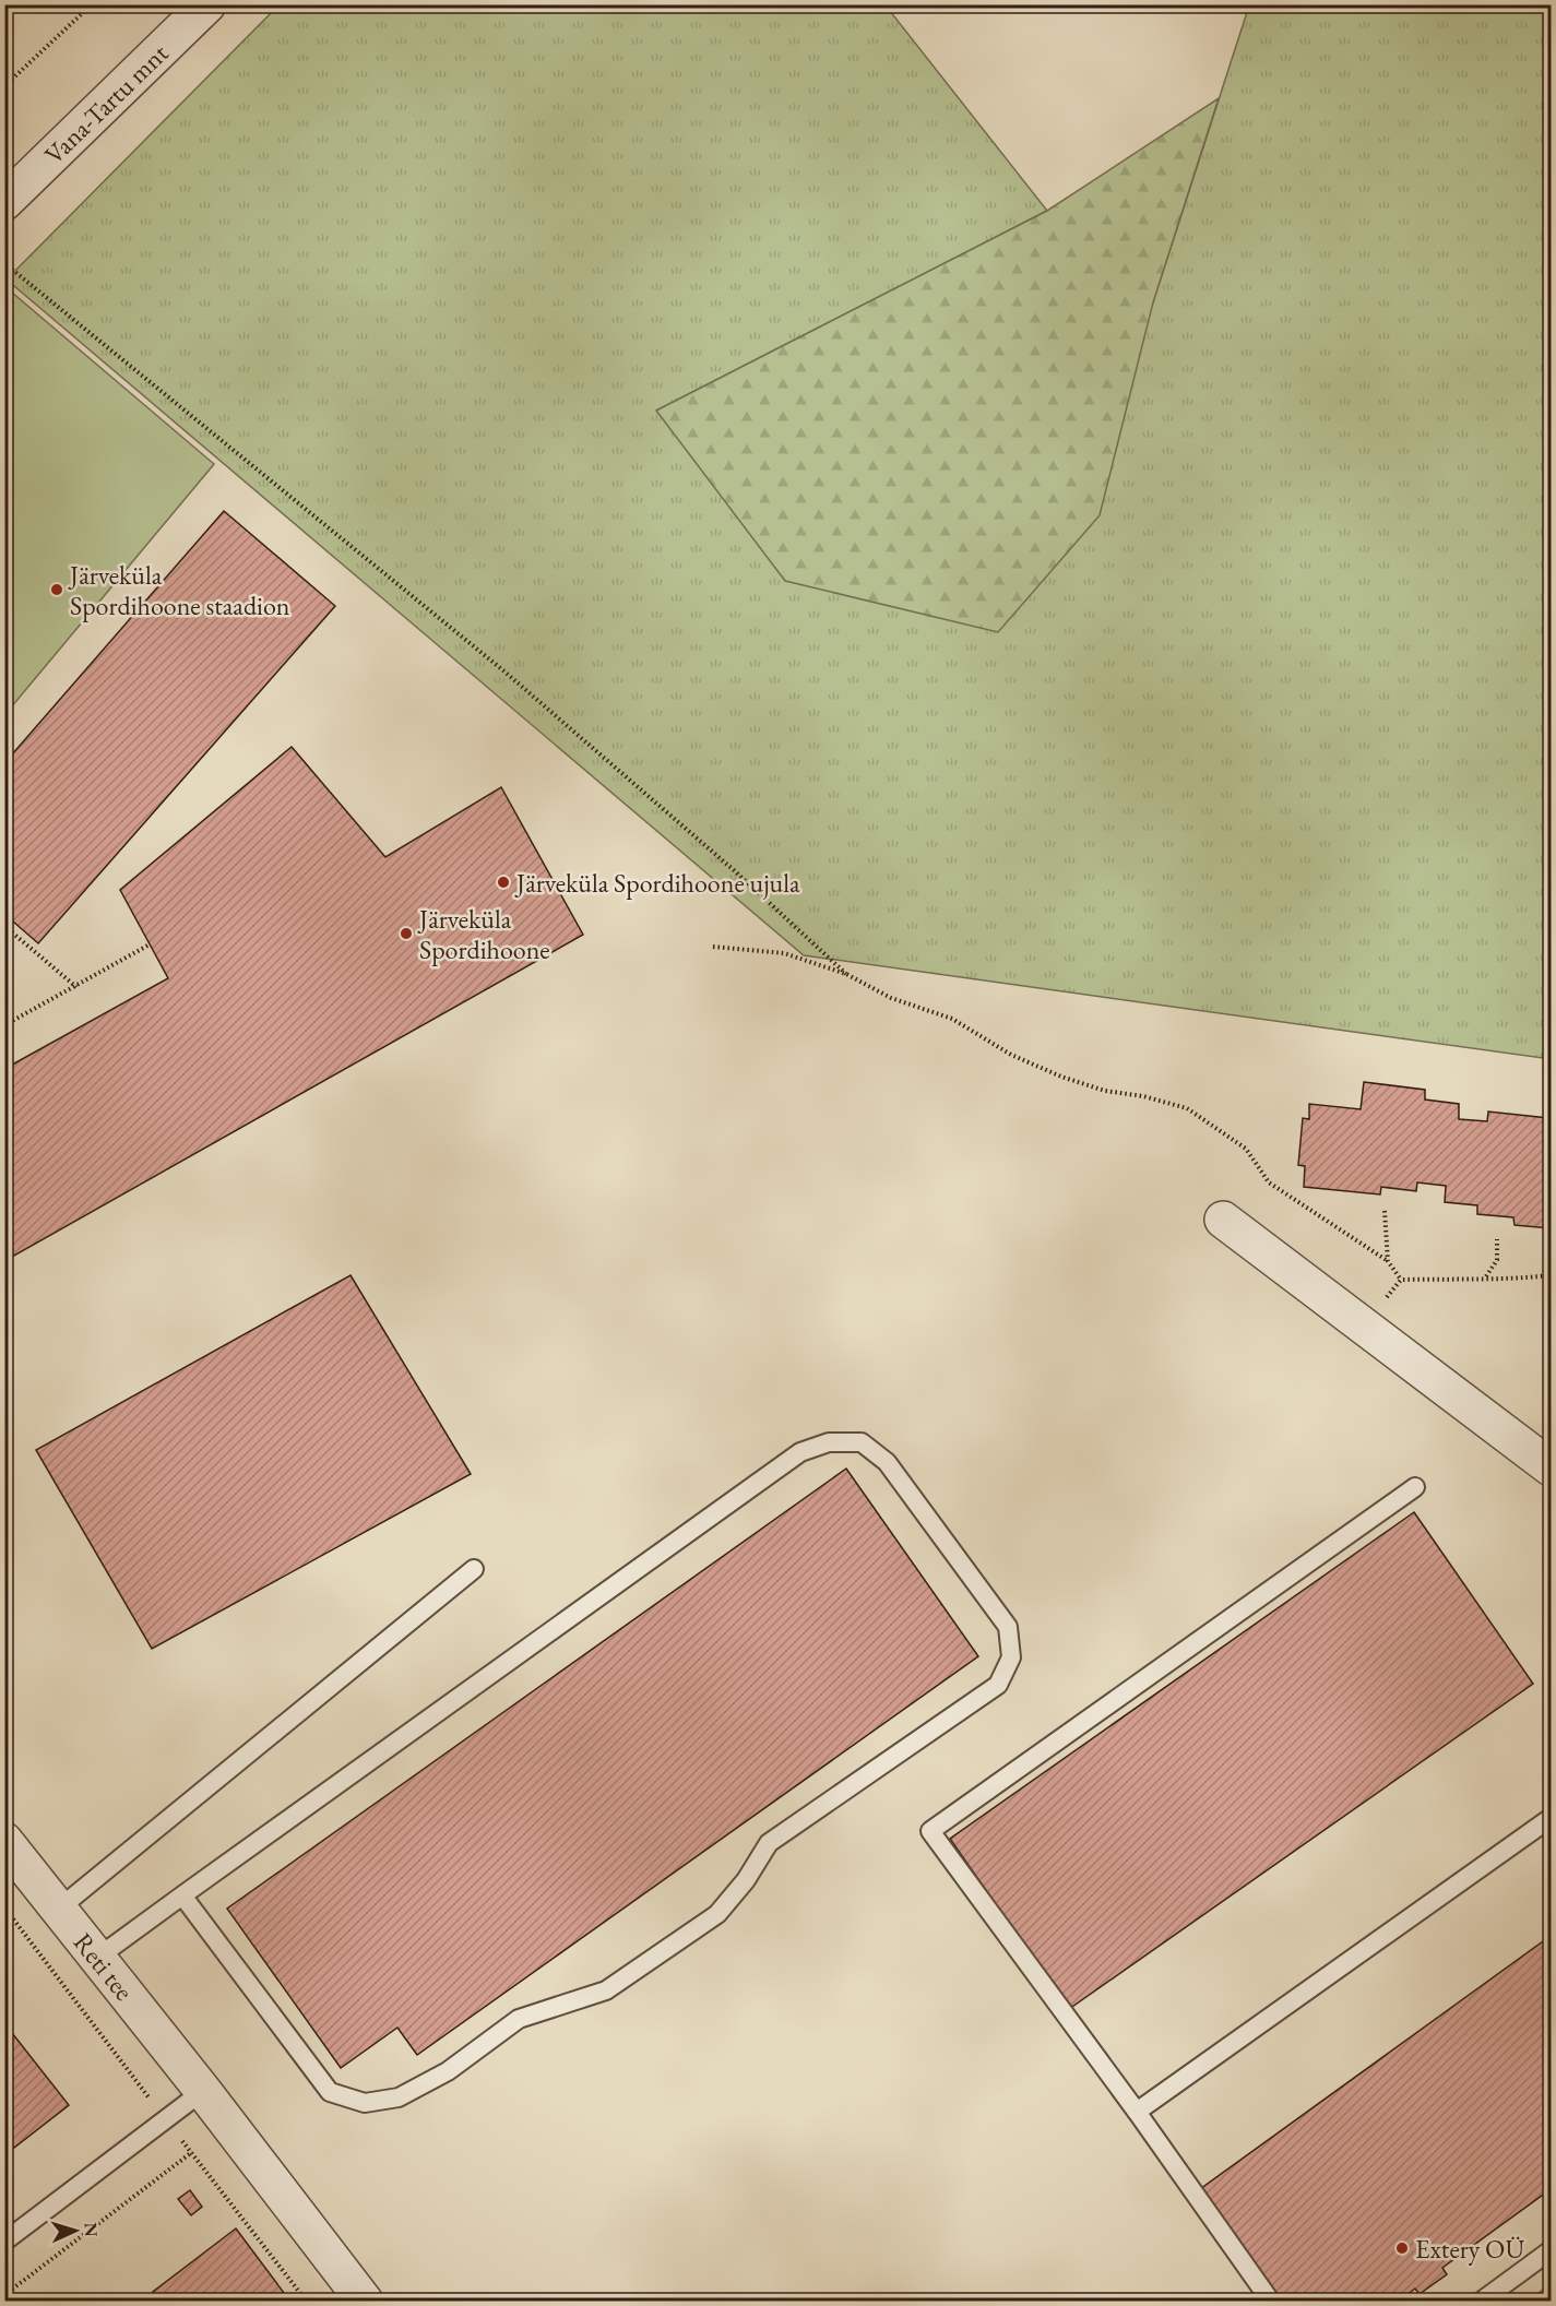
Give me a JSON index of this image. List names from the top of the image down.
{
  "streets": {
    "street": ["Vana-Tartu mnt", "Reti tee"]
  },
  "places": [
    "Järveküla Spordihoone staadion",
    "Järveküla Spordihoone ujula",
    "Järveküla Spordihoone",
    "Extery OÜ"
  ],
  "north": "right"
}
